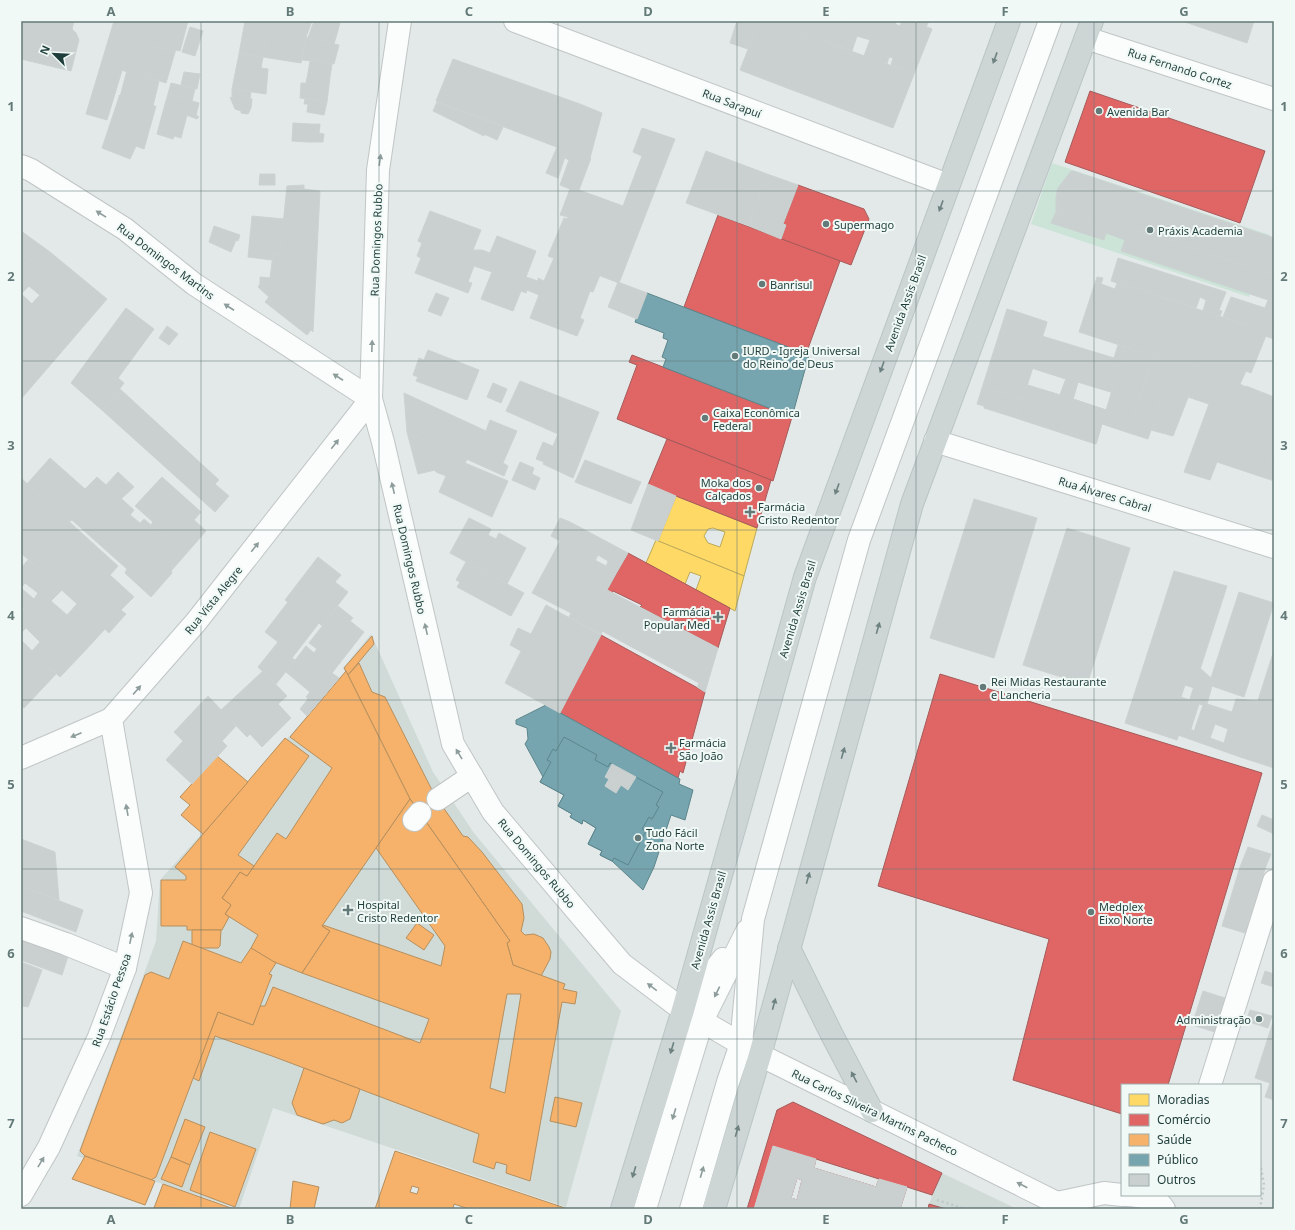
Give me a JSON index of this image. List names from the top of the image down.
{
  "streets": {
    "main road": ["Avenida Assis Brasil"],
    "street": [
      "Rua Fernando Cortez",
      "Rua Sarapuí",
      "Rua Domingos Rubbo",
      "Rua Domingos Martins",
      "Rua Álvares Cabral",
      "Rua Vista Alegre",
      "Rua Estácio Pessoa",
      "Rua Carlos Silveira Martins Pacheco"
    ]
  },
  "crossings": [
    ["Rua Sarapuí", "Avenida Assis Brasil"],
    ["Rua Domingos Rubbo", "Rua Domingos Martins"],
    ["Rua Domingos Rubbo", "Avenida Assis Brasil"],
    ["Rua Domingos Rubbo", "Rua Vista Alegre"],
    ["Rua Domingos Rubbo", "Rua Carlos Silveira Martins Pacheco"],
    ["Rua Domingos Martins", "Rua Vista Alegre"],
    ["Avenida Assis Brasil", "Rua Carlos Silveira Martins Pacheco"],
    ["Rua Vista Alegre", "Rua Estácio Pessoa"]
  ],
  "one_way": [
    "Rua Domingos Rubbo",
    "Rua Domingos Martins",
    "Rua Estácio Pessoa",
    "Rua Carlos Silveira Martins Pacheco"
  ],
  "places": {
    "other": [
      "Avenida Bar",
      "Supermago",
      "Práxis Academia",
      "Banrisul",
      "IURD - Igreja Universal do Reino de Deus",
      "Caixa Econômica Federal",
      "Moka dos Calçados",
      "Rei Midas Restaurante e Lancheria",
      "Tudo Fácil Zona Norte",
      "Medplex Eixo Norte",
      "Administração"
    ],
    "health": [
      "Farmácia Cristo Redentor",
      "Farmácia Popular Med",
      "Farmácia São João",
      "Hospital Cristo Redentor"
    ]
  },
  "legend": [
    "Moradias",
    "Comércio",
    "Saúde",
    "Público",
    "Outros"
  ],
  "north": "top left",
  "grid": {
    "columns": [
      "A",
      "B",
      "C",
      "D",
      "E",
      "F",
      "G"
    ],
    "rows": [
      "1",
      "2",
      "3",
      "4",
      "5",
      "6",
      "7"
    ]
  }
}
